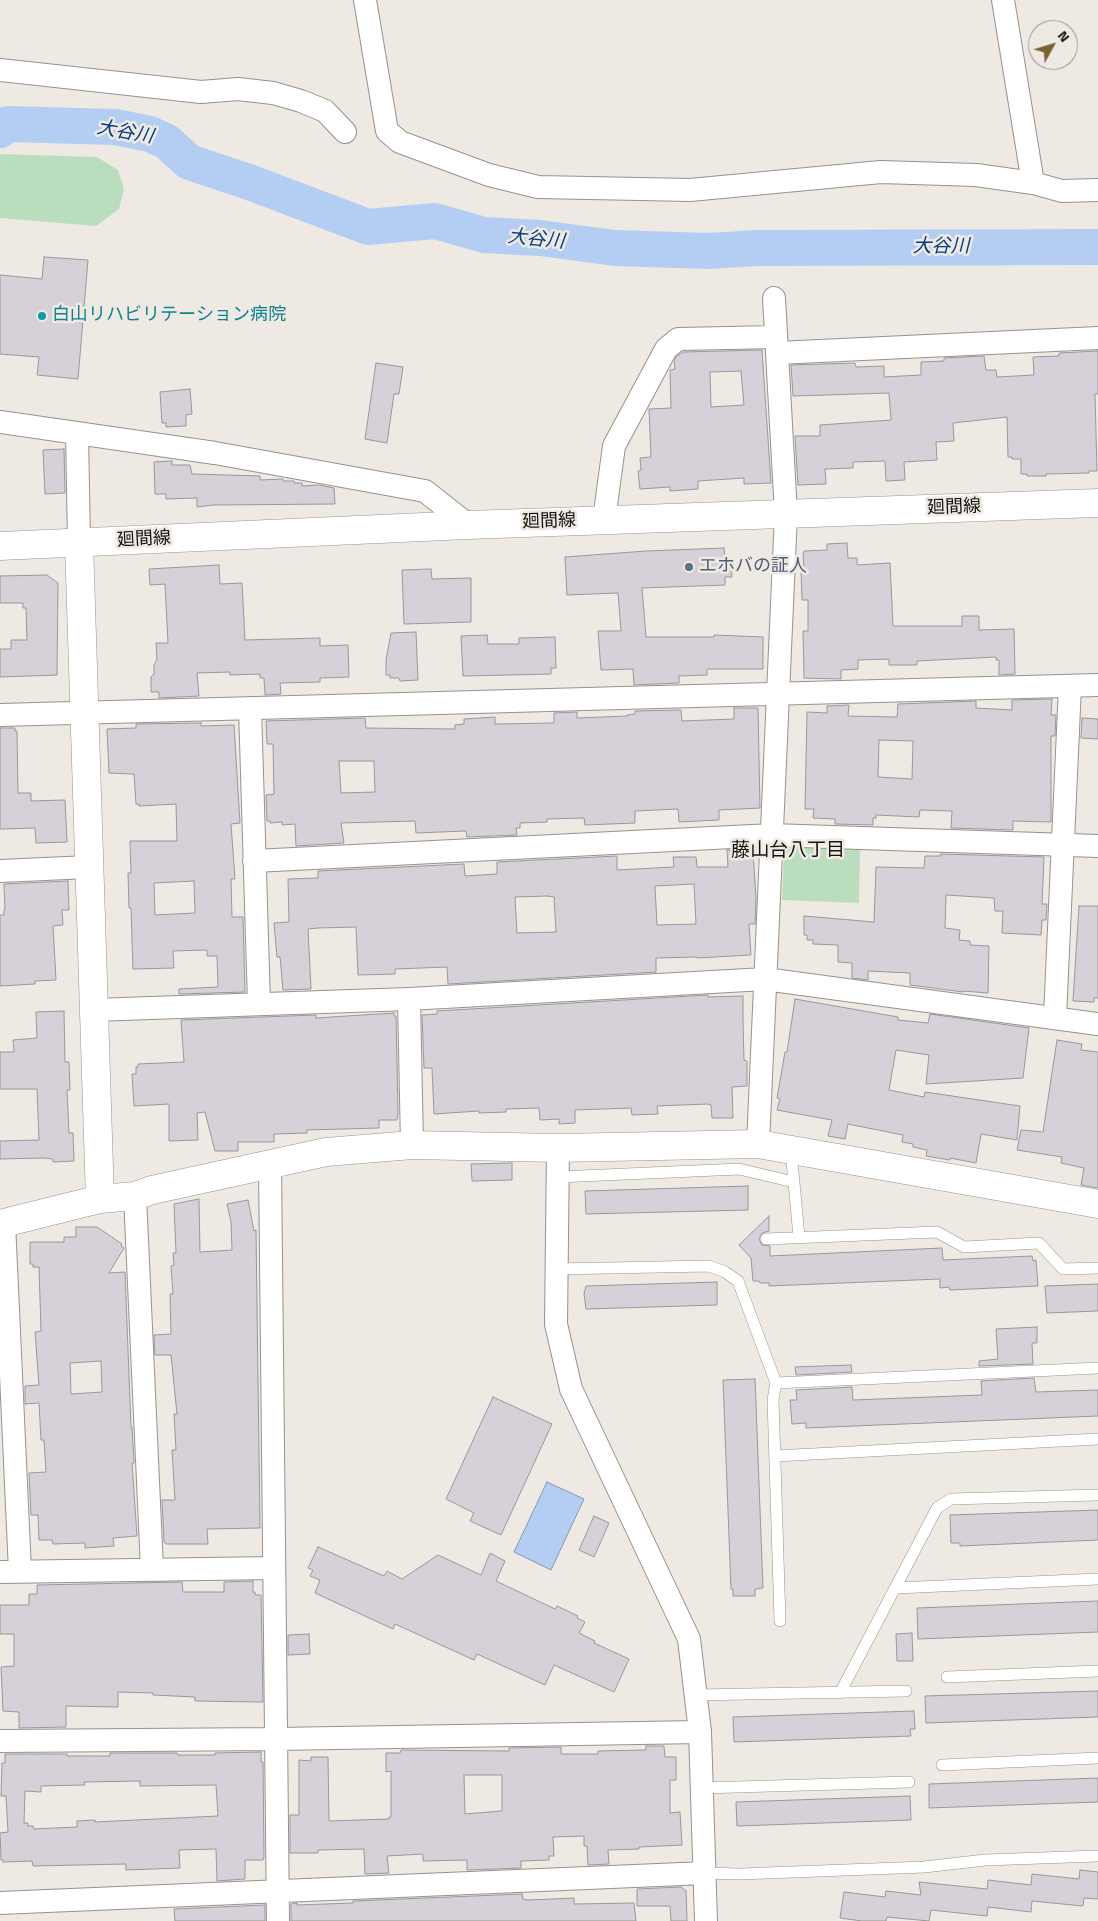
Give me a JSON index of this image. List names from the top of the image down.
{
  "streets": {
    "street": ["廻間線"]
  },
  "districts": ["藤山台八丁目"],
  "water": ["大谷川"],
  "places": ["白山リハビリテーション病院", "エホバの証人"],
  "north": "top right"
}
